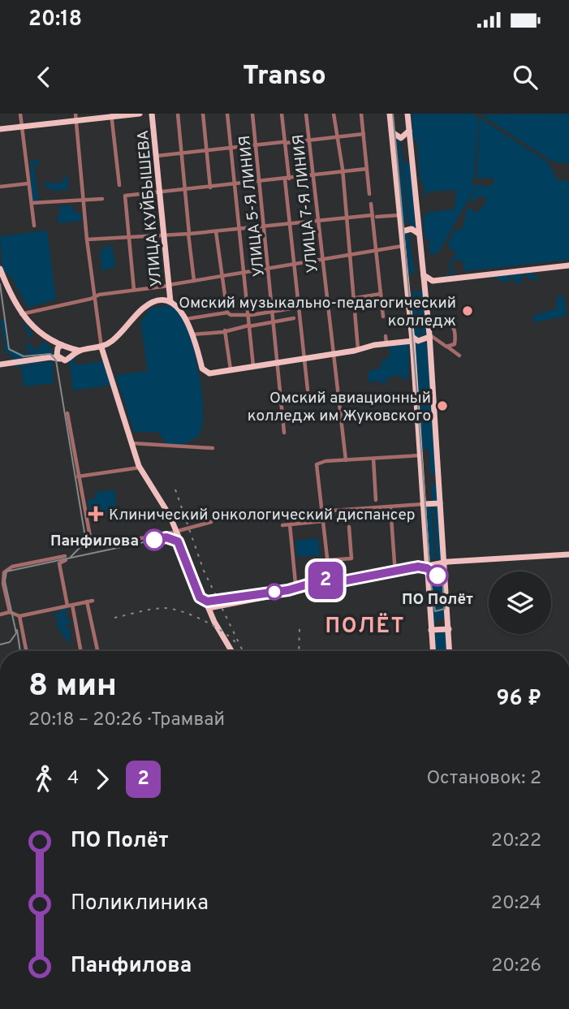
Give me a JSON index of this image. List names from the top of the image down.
{
  "streets": {
    "main road": ["УЛИЦА КУЙБЫШЕВА"],
    "street": ["УЛИЦА 7-Я ЛИНИЯ", "УЛИЦА 5-Я ЛИНИЯ"]
  },
  "districts": ["ПОЛЁТ"],
  "places": {
    "other": [
      "Омский музыкально-педагогический колледж",
      "Омский авиационный колледж им Жуковского",
      "Панфилова",
      "ПО Полёт"
    ],
    "health": ["Клинический онкологический диспансер"]
  },
  "lines": ["tram line 2"],
  "page": {
    "status": "20:18",
    "header": "Transo",
    "on_map": "2",
    "heading": ["8 мин", "20:18 – 20:26 · Трамвай", "96 ₽"],
    "legs": ["4", "2", "Остановок: 2"],
    "list": [
      {
        "name": "ПО Полёт",
        "value": "20:22"
      },
      {
        "name": "Поликлиника",
        "value": "20:24"
      },
      {
        "name": "Панфилова",
        "value": "20:26"
      }
    ]
  }
}
